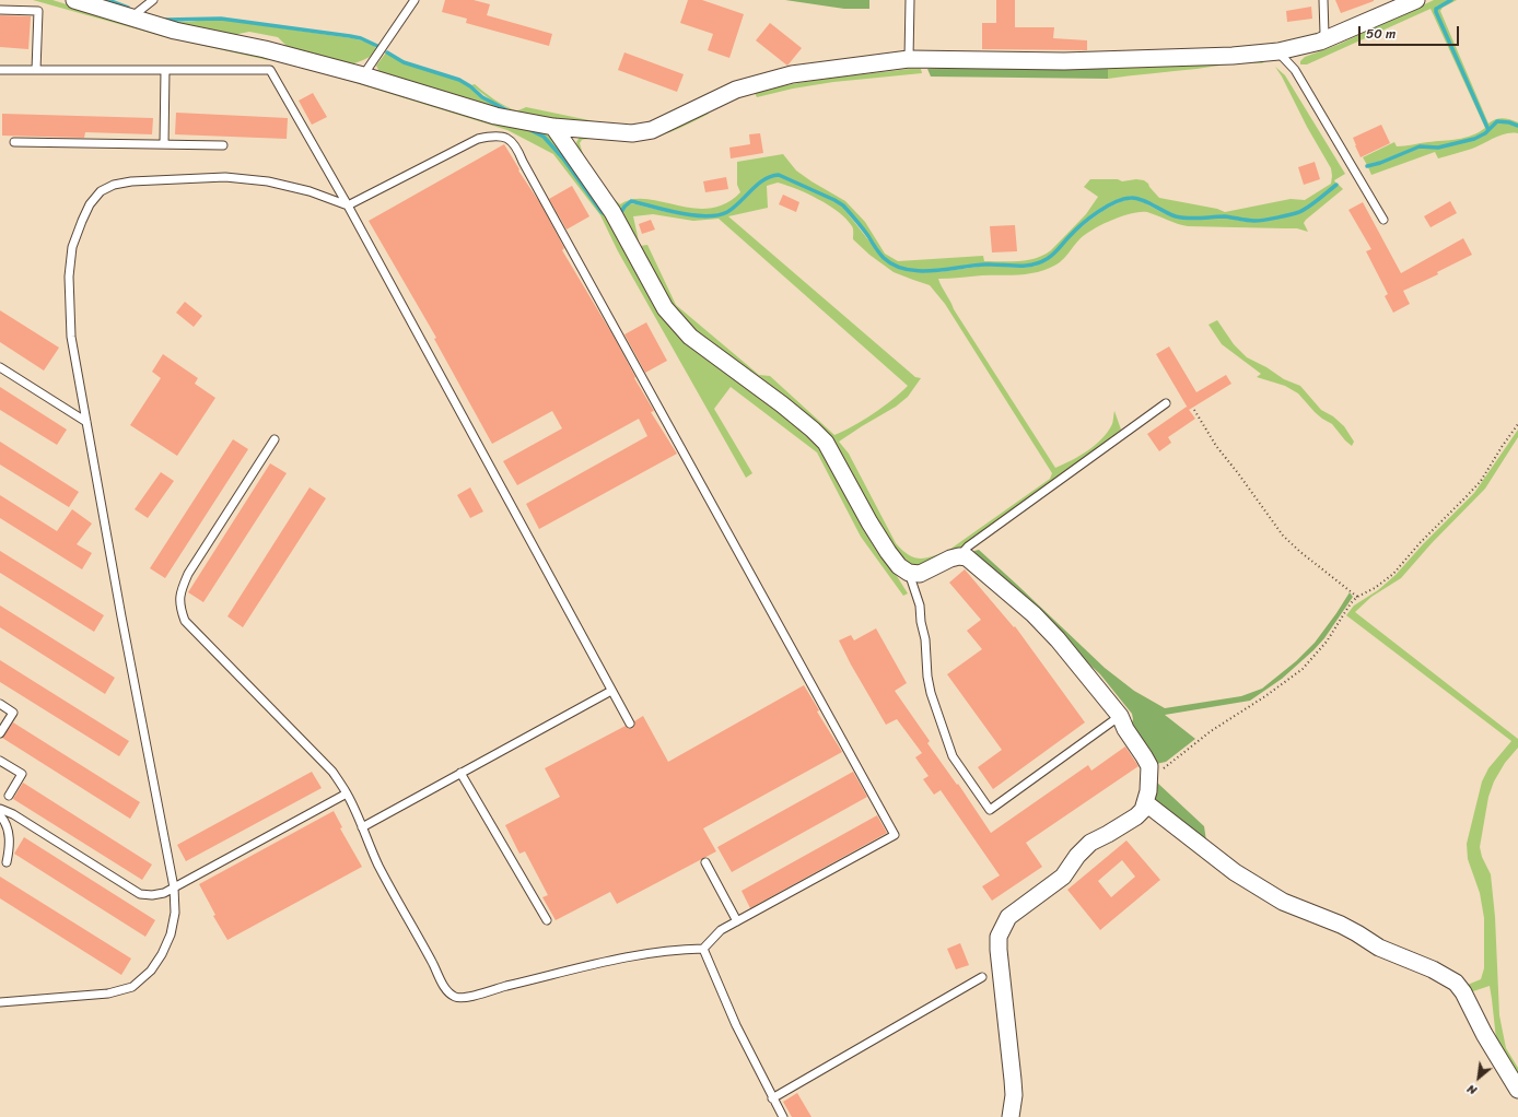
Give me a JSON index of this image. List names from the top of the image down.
{
  "scale_bar": "50 m",
  "north": "bottom left"
}
